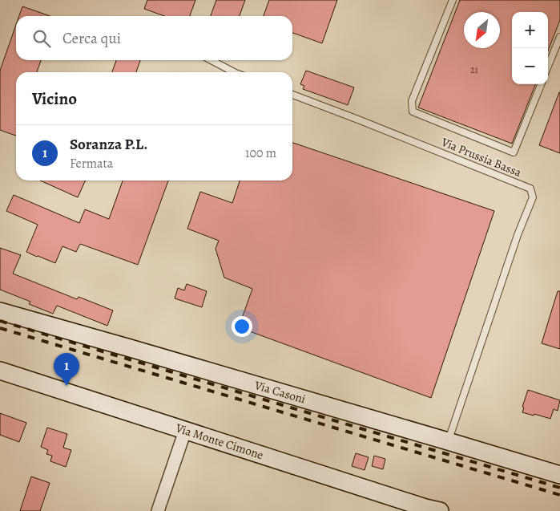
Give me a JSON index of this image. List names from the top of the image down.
{
  "streets": {
    "street": ["Via Casoni", "Via Monte Cimone"],
    "lane": ["Via Prussia Bassa"]
  },
  "crossings": [
    ["Via Prussia Bassa", "Via Casoni"]
  ],
  "house_numbers": ["21"],
  "north": "bottom left",
  "page": {
    "map_buttons": ["+", "−"],
    "search": "Cerca qui",
    "heading": "Vicino",
    "list": [
      {
        "mark": "1",
        "name": "Soranza P.L.",
        "note": "Fermata",
        "value": "100 m"
      }
    ],
    "pins": "1"
  }
}
